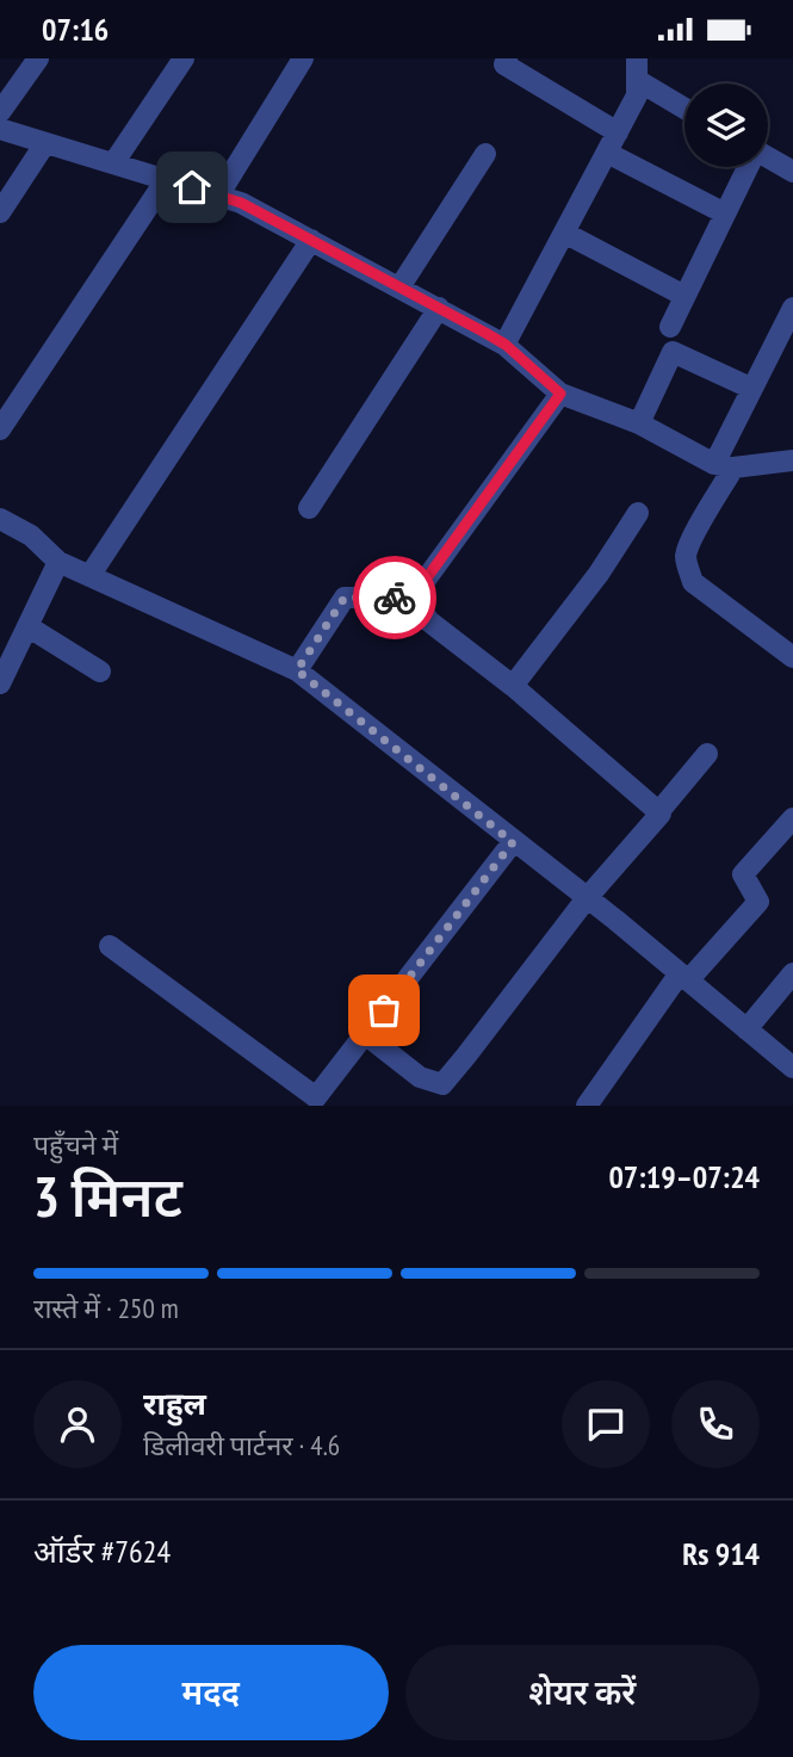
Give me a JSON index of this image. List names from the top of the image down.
{
  "page": {
    "status": "07:16",
    "heading": ["3 मिनट", "पहुँचने में", "07:19–07:24"],
    "panel": [
      "राहुल",
      "डिलीवरी पार्टनर · 4.6",
      "ऑर्डर #7624",
      "Rs 914"
    ],
    "bar": "रास्ते में · 250 m",
    "buttons": ["मदद", "शेयर करें"]
  }
}
